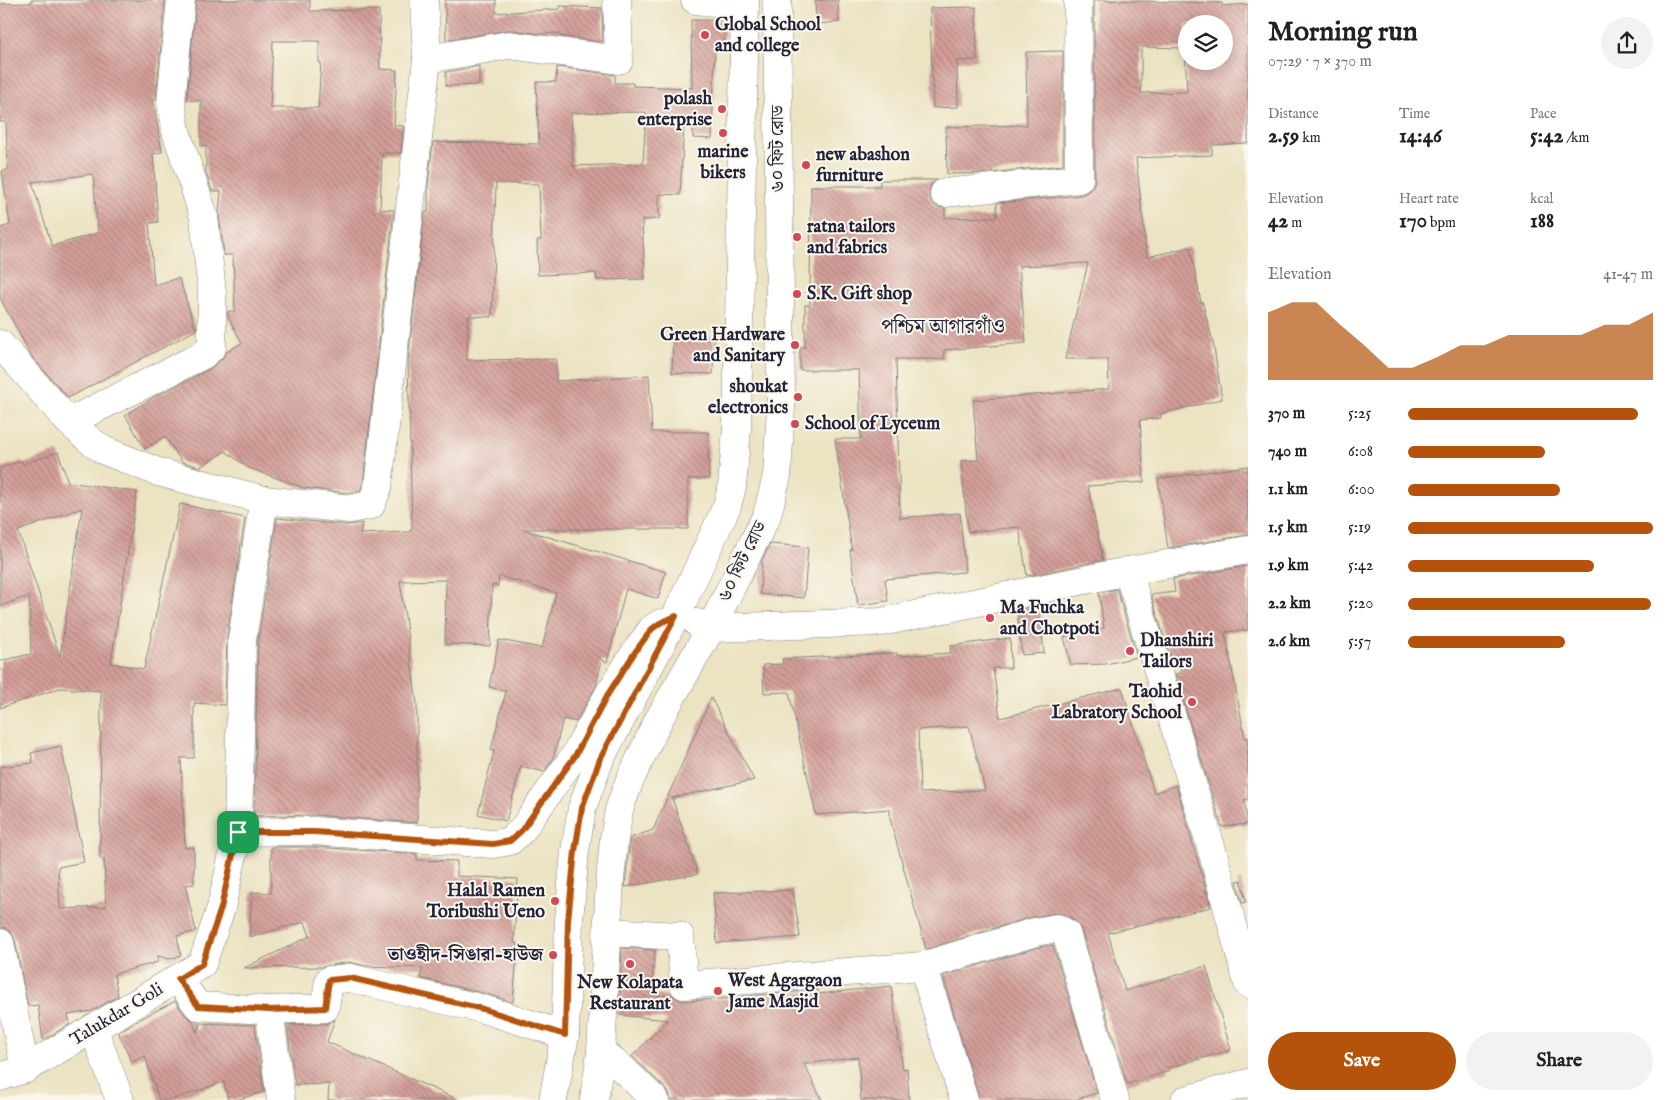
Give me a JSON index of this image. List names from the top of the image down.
{
  "streets": {
    "street": ["৬০ ফিট রোড", "Talukdar Goli"]
  },
  "districts": ["পশ্চিম আগারগাঁও"],
  "places": [
    "Global School and college",
    "polash enterprise",
    "marine bikers",
    "new abashon furniture",
    "ratna tailors and fabrics",
    "S.K. Gift shop",
    "Green Hardware and Sanitary",
    "shoukat electronics",
    "School of Lyceum",
    "Ma Fuchka and Chotpoti",
    "Dhanshiri Tailors",
    "Taohid Labratory School",
    "Halal Ramen Toribushi Ueno",
    "তাওহীদ-সিঙারা-হাউজ",
    "New Kolapata Restaurant",
    "West Agargaon Jame Masjid"
  ],
  "page": {
    "heading": ["Morning run", "07:29 · 7 × 370 m"],
    "stats": [
      ["Distance", "2.59 km"],
      ["Time", "14:46"],
      ["Pace", "5:42 /km"],
      ["Elevation", "42 m"],
      ["Heart rate", "170 bpm"],
      ["kcal", "188"]
    ],
    "chart": ["Elevation", "41–47 m"],
    "list": [
      {
        "name": "370 m",
        "note": "5:25"
      },
      {
        "name": "740 m",
        "note": "6:08"
      },
      {
        "name": "1.1 km",
        "note": "6:00"
      },
      {
        "name": "1.5 km",
        "note": "5:19"
      },
      {
        "name": "1.9 km",
        "note": "5:42"
      },
      {
        "name": "2.2 km",
        "note": "5:20"
      },
      {
        "name": "2.6 km",
        "note": "5:57"
      }
    ],
    "buttons": ["Save", "Share"]
  }
}
